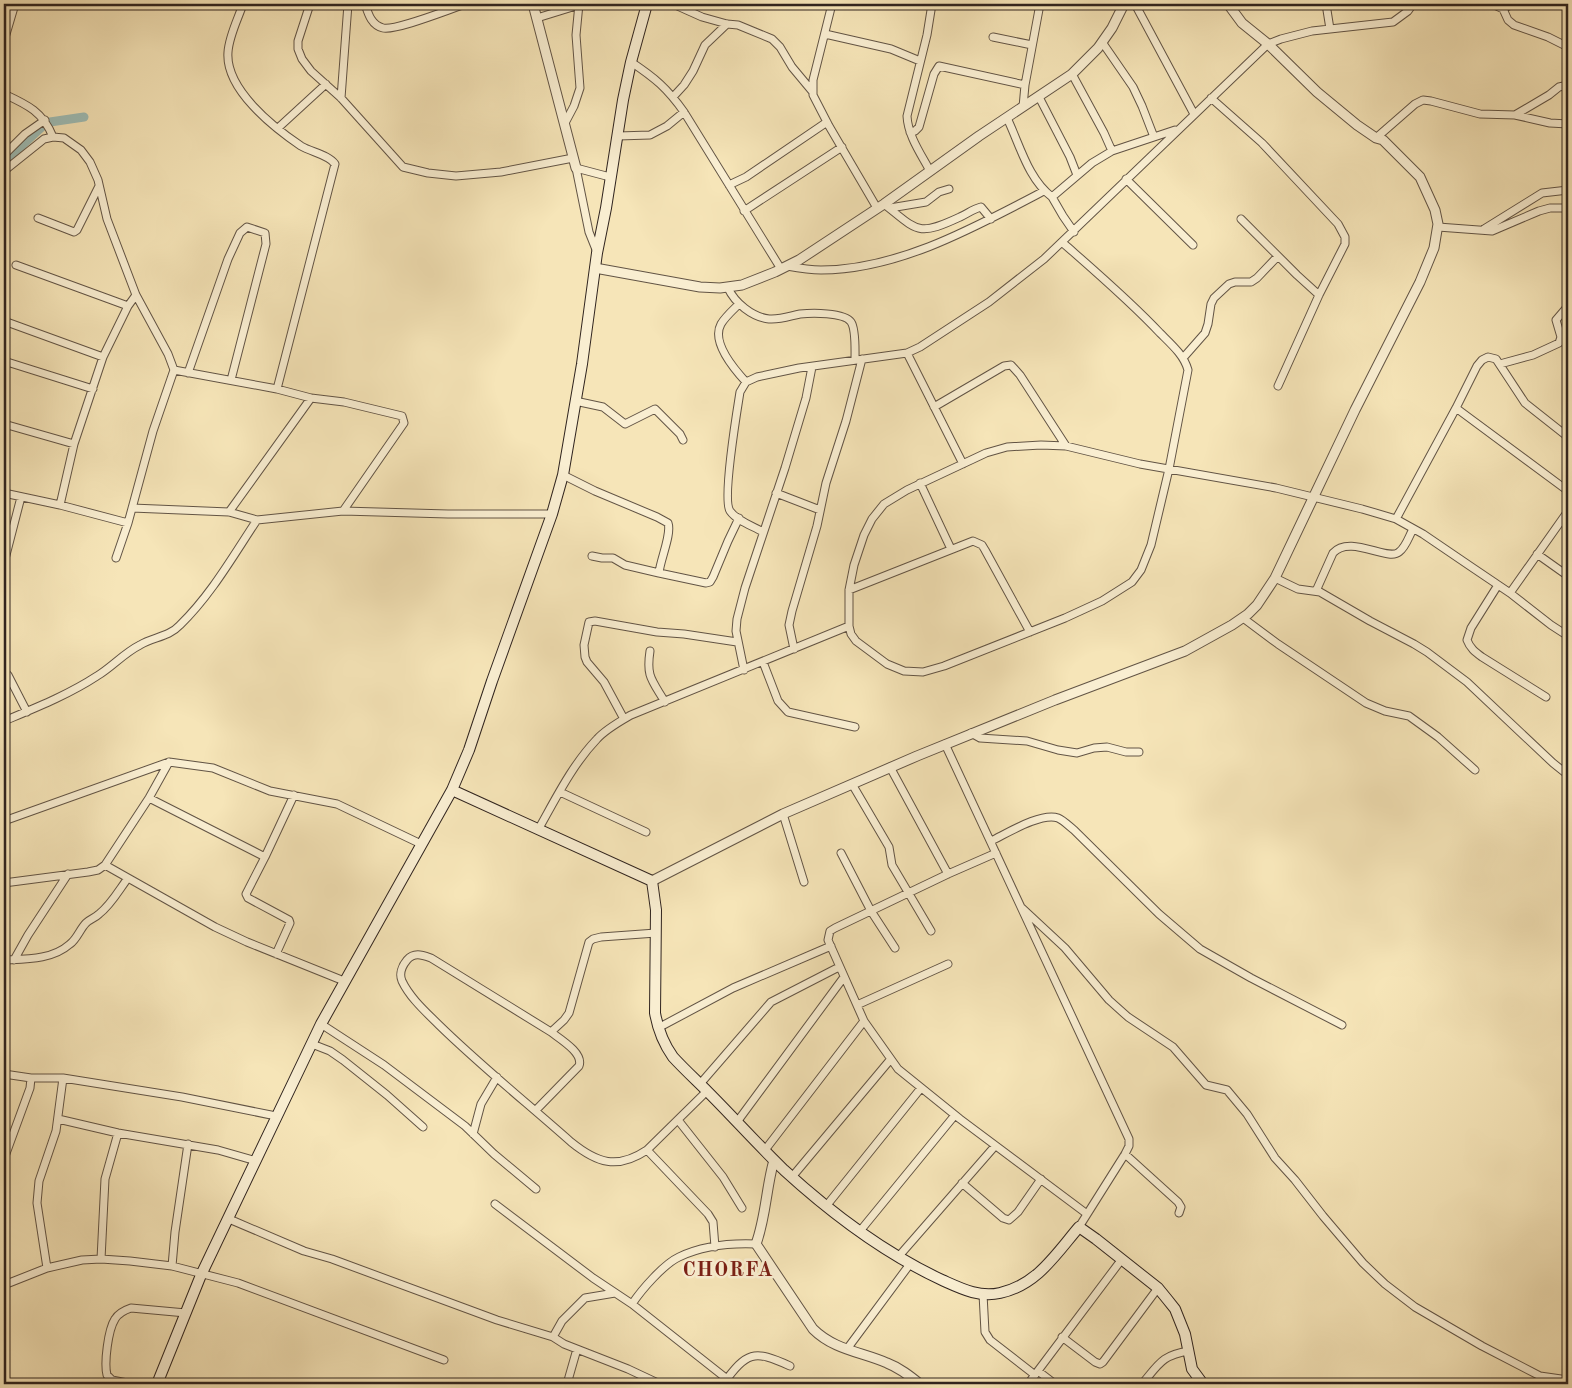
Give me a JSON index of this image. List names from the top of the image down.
{
  "districts": ["CHORFA"]
}
